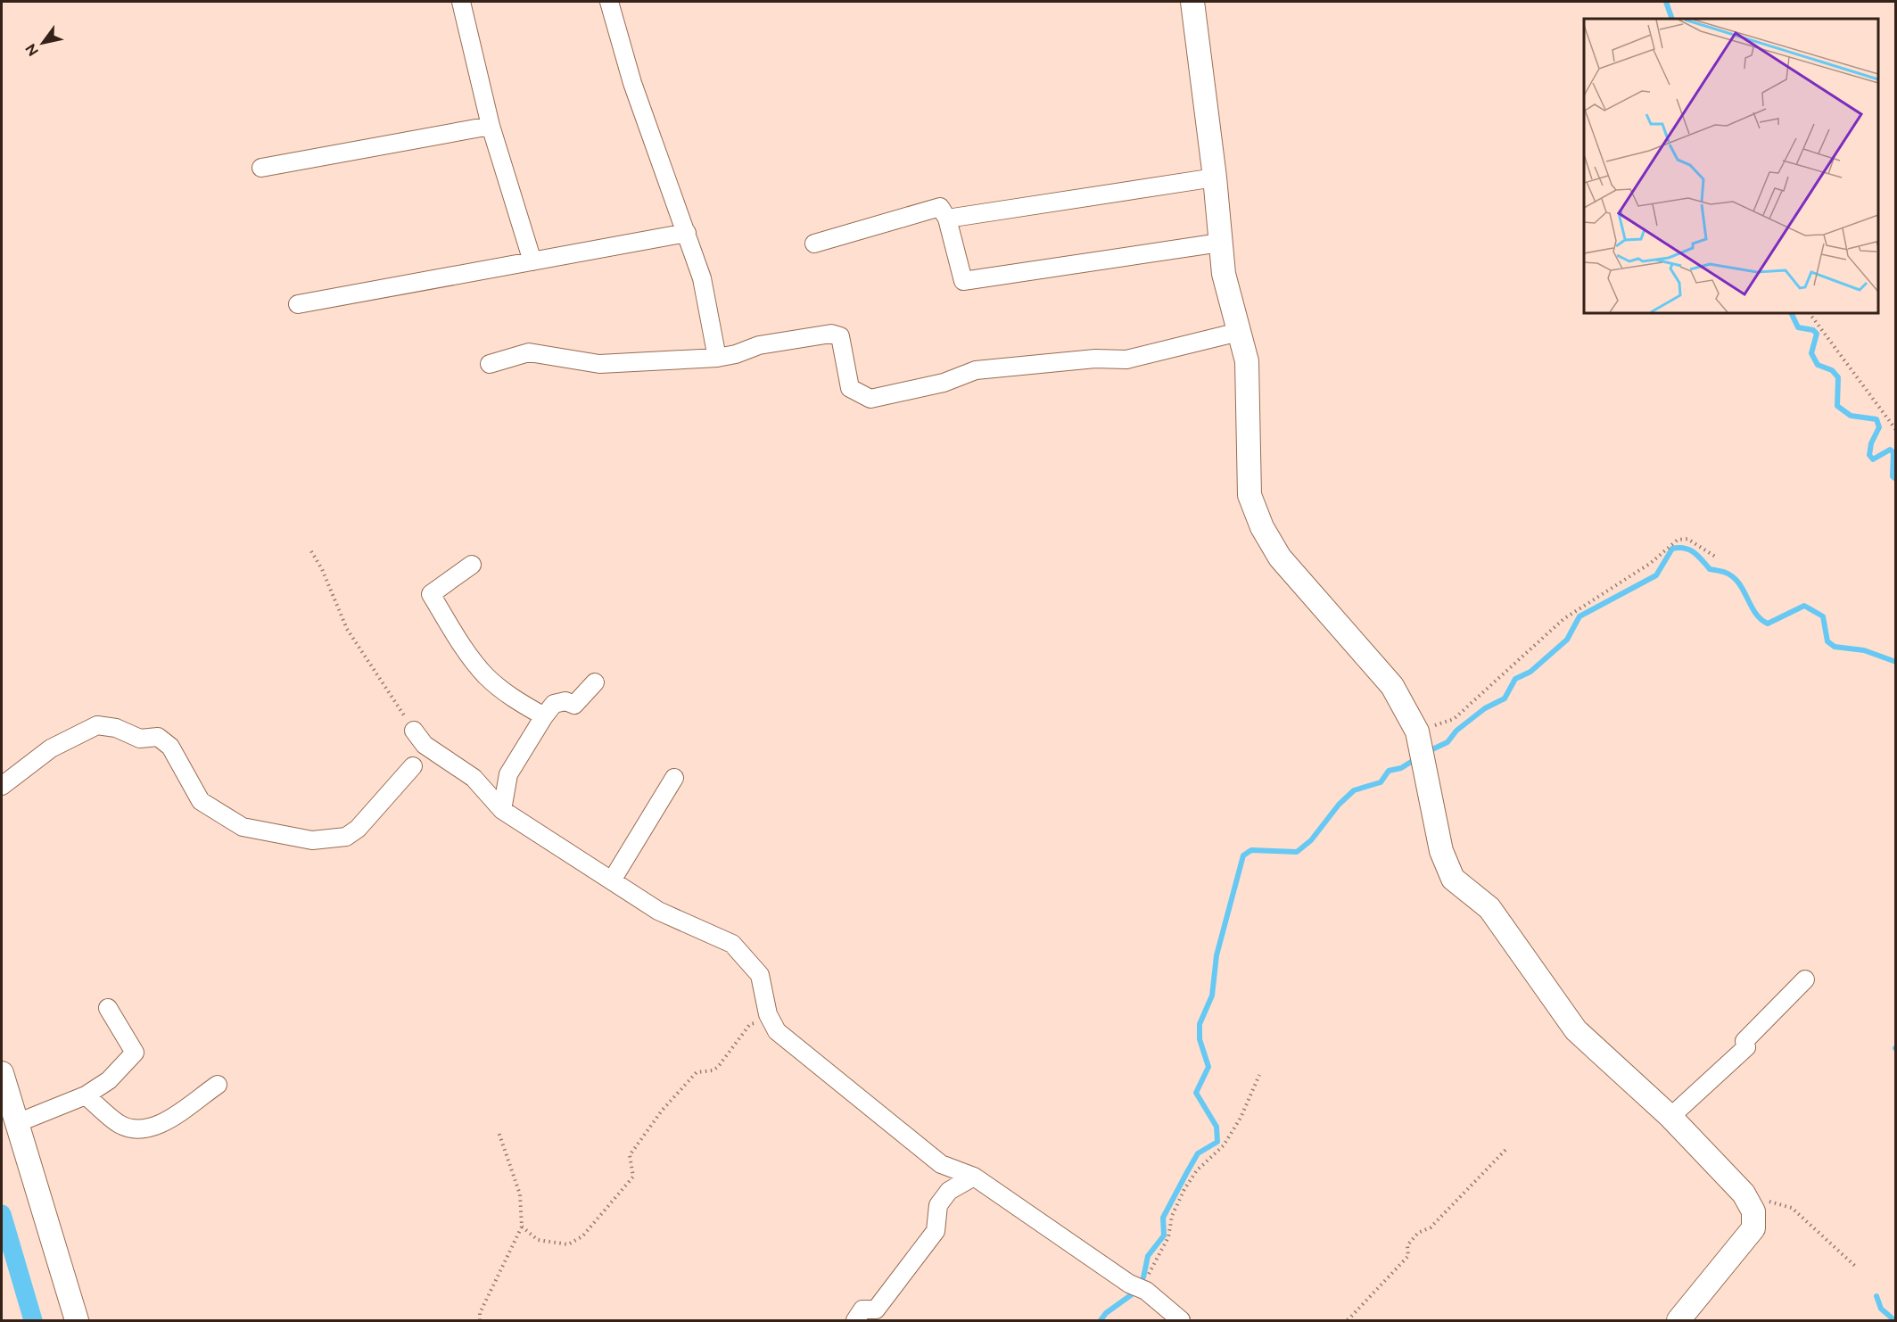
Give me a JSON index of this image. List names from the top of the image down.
{
  "north": "bottom left"
}
